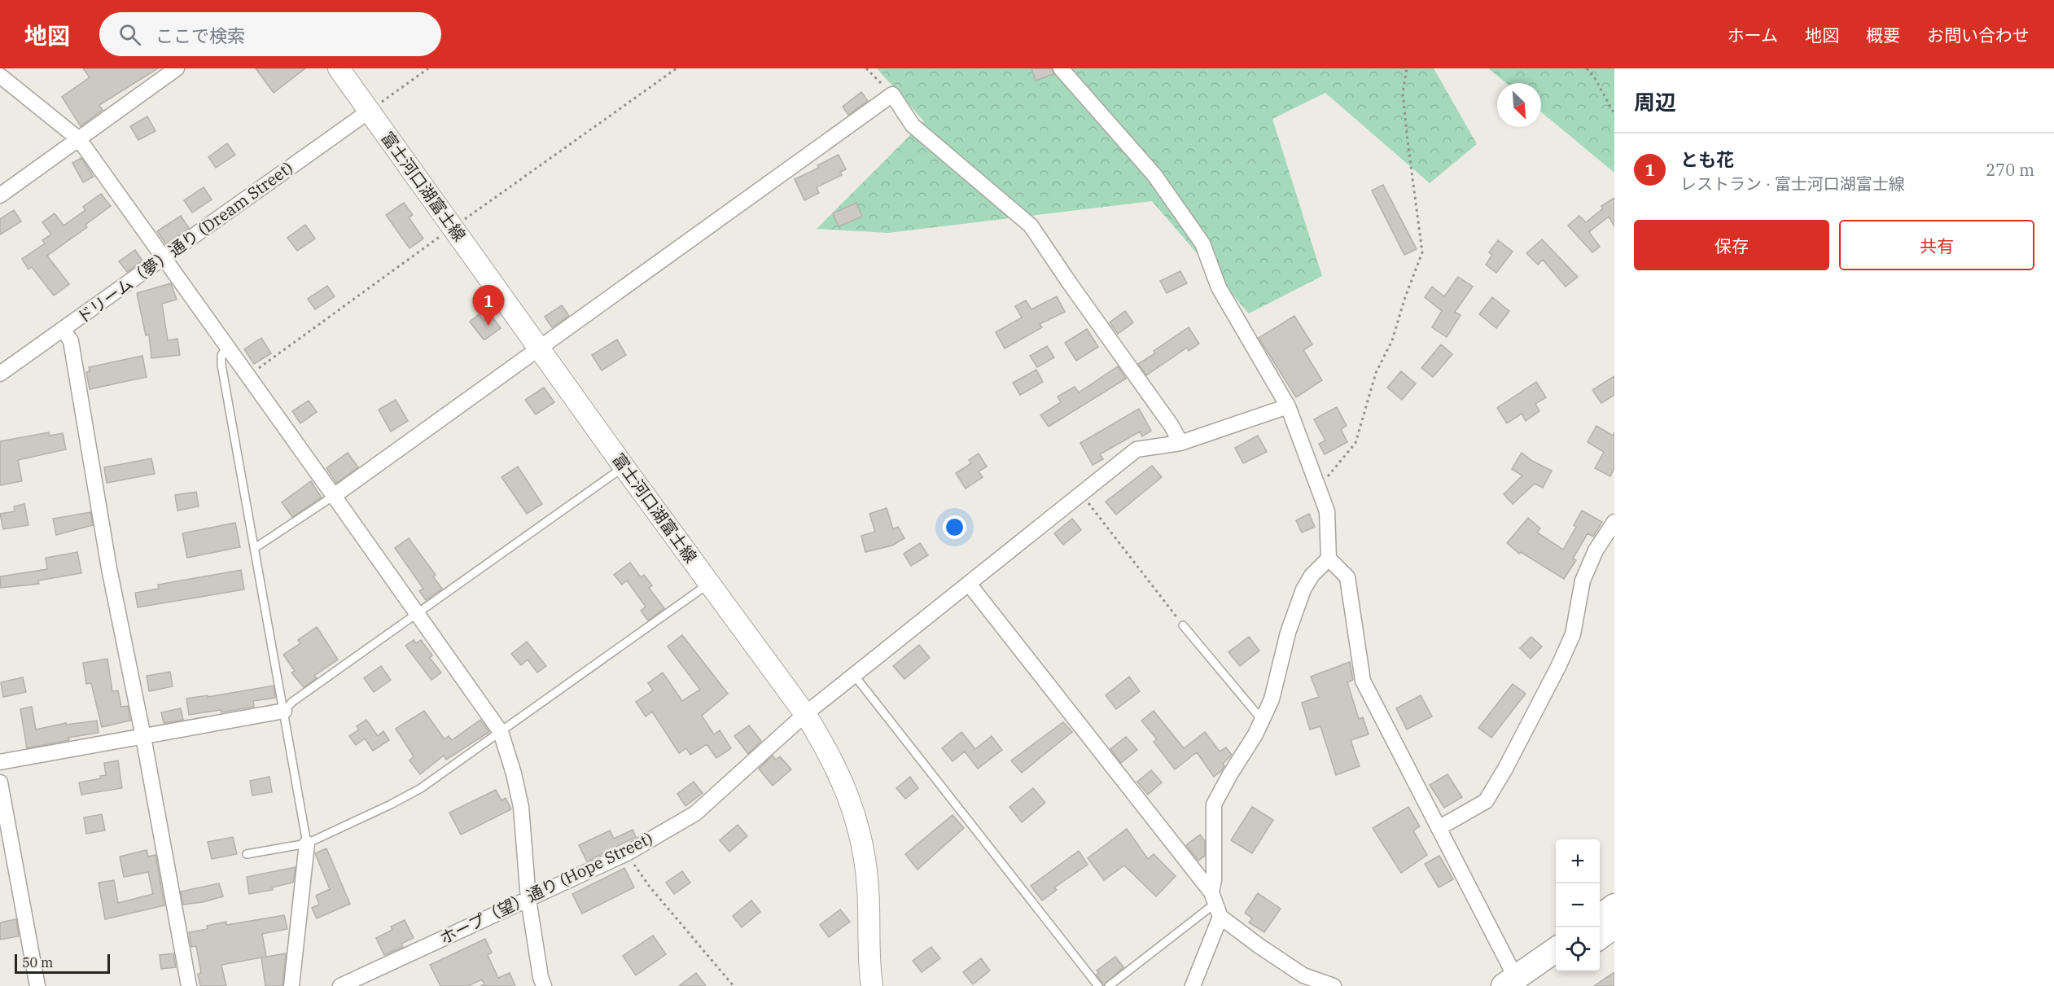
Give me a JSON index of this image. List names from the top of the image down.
{
  "streets": {
    "main road": ["富士河口湖富士線"],
    "street": ["ドリーム（夢）通り (Dream Street)", "ホープ（望）通り (Hope Street)"]
  },
  "crossings": [
    ["富士河口湖富士線", "ドリーム（夢）通り (Dream Street)"],
    ["富士河口湖富士線", "ホープ（望）通り (Hope Street)"]
  ],
  "scale_bar": "50 m",
  "north": "bottom right",
  "page": {
    "header": "地図",
    "search": "ここで検索",
    "nav": [
      "ホーム",
      "地図",
      "概要",
      "お問い合わせ"
    ],
    "heading": "周辺",
    "list": [
      {
        "mark": "1",
        "name": "とも花",
        "note": "レストラン · 富士河口湖富士線",
        "value": "270 m"
      }
    ],
    "buttons": ["保存", "共有"],
    "pins": "1",
    "map_buttons": ["+", "−"],
    "scale": "50 m"
  }
}
